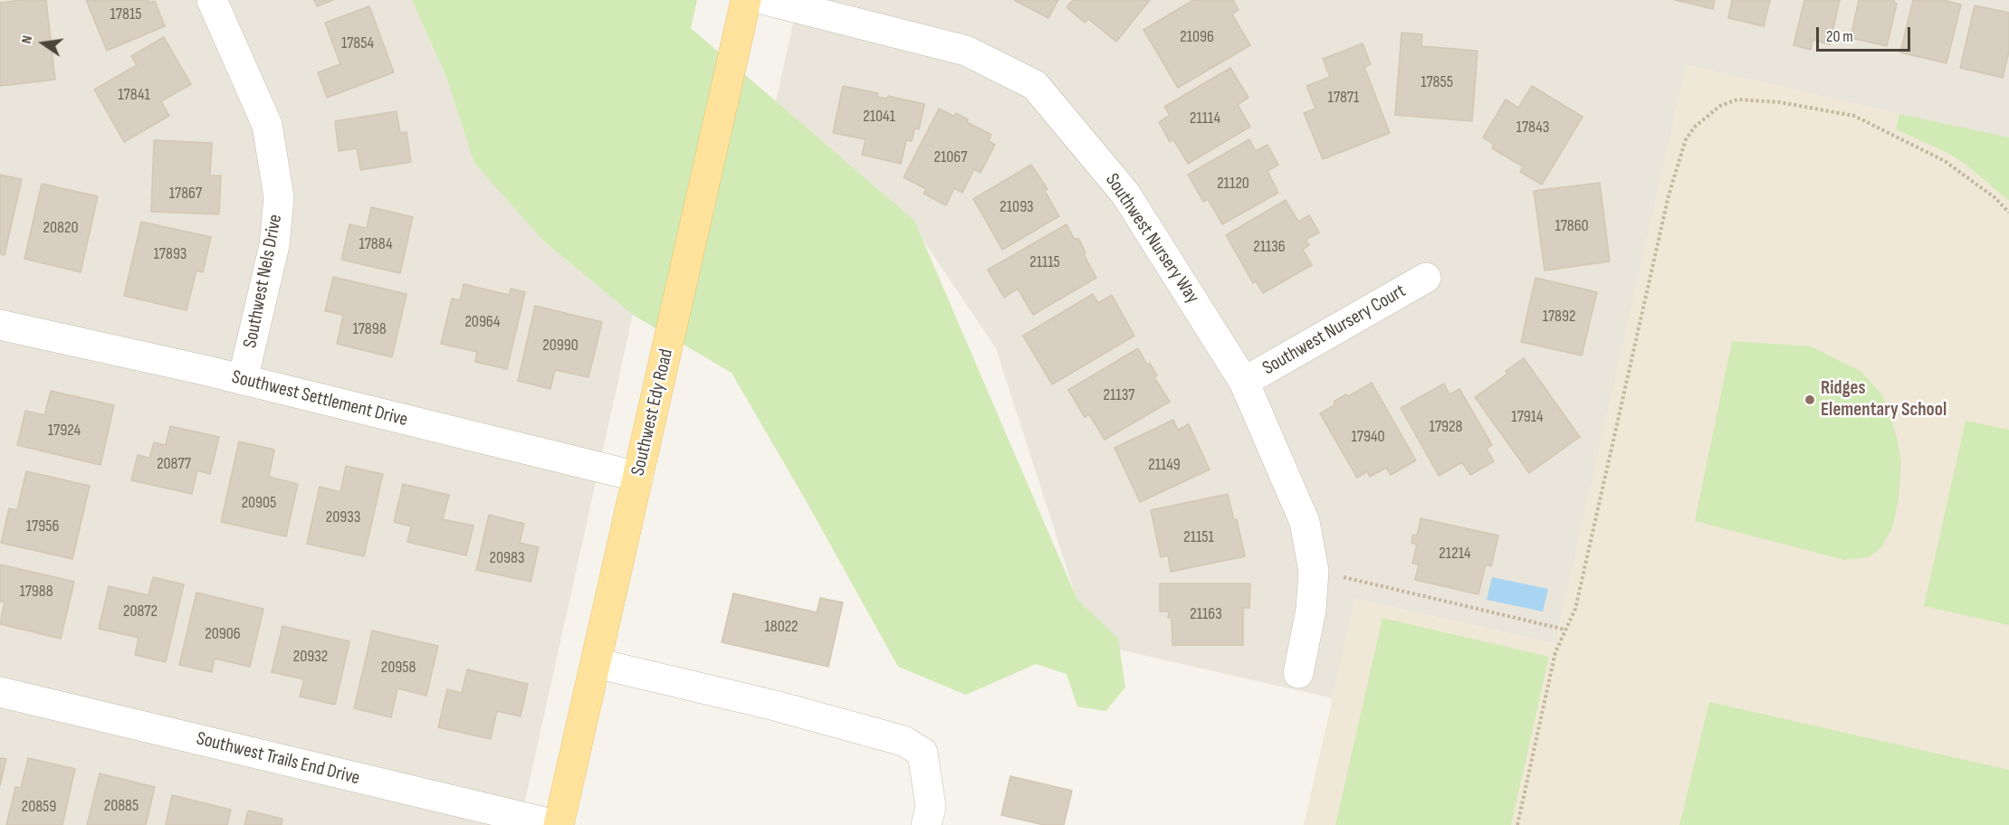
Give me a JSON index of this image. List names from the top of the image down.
{
  "streets": {
    "main road": ["Southwest Edy Road"],
    "street": [
      "Southwest Nursery Way",
      "Southwest Nels Drive",
      "Southwest Nursery Court",
      "Southwest Settlement Drive",
      "Southwest Trails End Drive"
    ]
  },
  "crossings": [
    ["Southwest Nursery Way", "Southwest Nursery Court"],
    ["Southwest Nels Drive", "Southwest Settlement Drive"],
    ["Southwest Settlement Drive", "Southwest Edy Road"],
    ["Southwest Edy Road", "Southwest Trails End Drive"]
  ],
  "places": ["Ridges Elementary School"],
  "house_numbers": [
    "17815",
    "21096",
    "17854",
    "17855",
    "17841",
    "17871",
    "21041",
    "21114",
    "17843",
    "21067",
    "21120",
    "17867",
    "21093",
    "17860",
    "20820",
    "17884",
    "21136",
    "17893",
    "21115",
    "17892",
    "20964",
    "17898",
    "20990",
    "21137",
    "17914",
    "17928",
    "17924",
    "17940",
    "20877",
    "21149",
    "20905",
    "20933",
    "17956",
    "21151",
    "21214",
    "20983",
    "17988",
    "20872",
    "21163",
    "18022",
    "20906",
    "20932",
    "20958",
    "20885",
    "20859"
  ],
  "scale_bar": "20 m",
  "north": "left"
}
